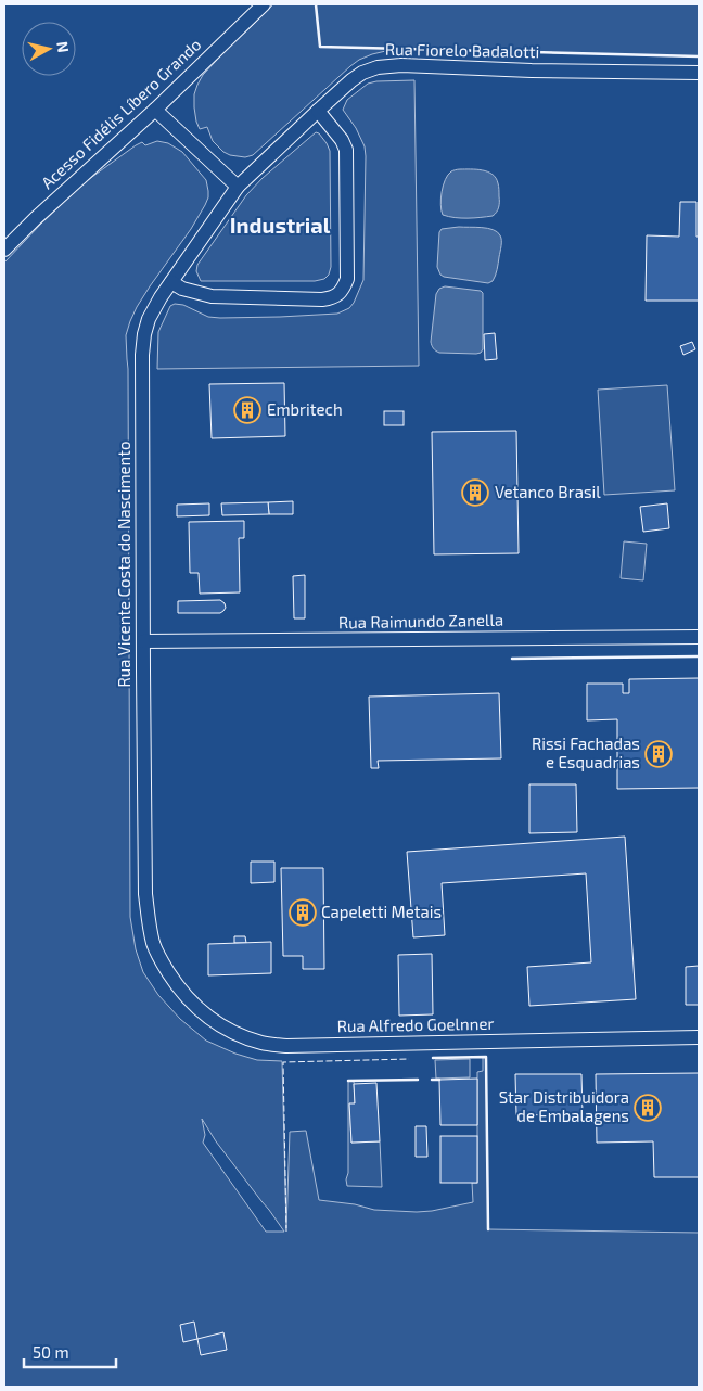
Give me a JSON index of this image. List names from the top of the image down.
{
  "streets": {
    "street": [
      "Rua Fiorelo Badalotti",
      "Acesso Fidélis Líbero Grando",
      "Rua Vicente Costa do Nascimento",
      "Rua Raimundo Zanella",
      "Rua Alfredo Goelnner"
    ]
  },
  "crossings": [
    ["Rua Fiorelo Badalotti", "Rua Vicente Costa do Nascimento"],
    ["Rua Vicente Costa do Nascimento", "Rua Raimundo Zanella"],
    ["Rua Vicente Costa do Nascimento", "Rua Alfredo Goelnner"]
  ],
  "districts": ["Industrial"],
  "places": {
    "building": [
      "Embritech",
      "Vetanco Brasil",
      "Rissi Fachadas e Esquadrias",
      "Capeletti Metais",
      "Star Distribuidora de Embalagens"
    ]
  },
  "scale_bar": "50 m",
  "north": "right"
}
